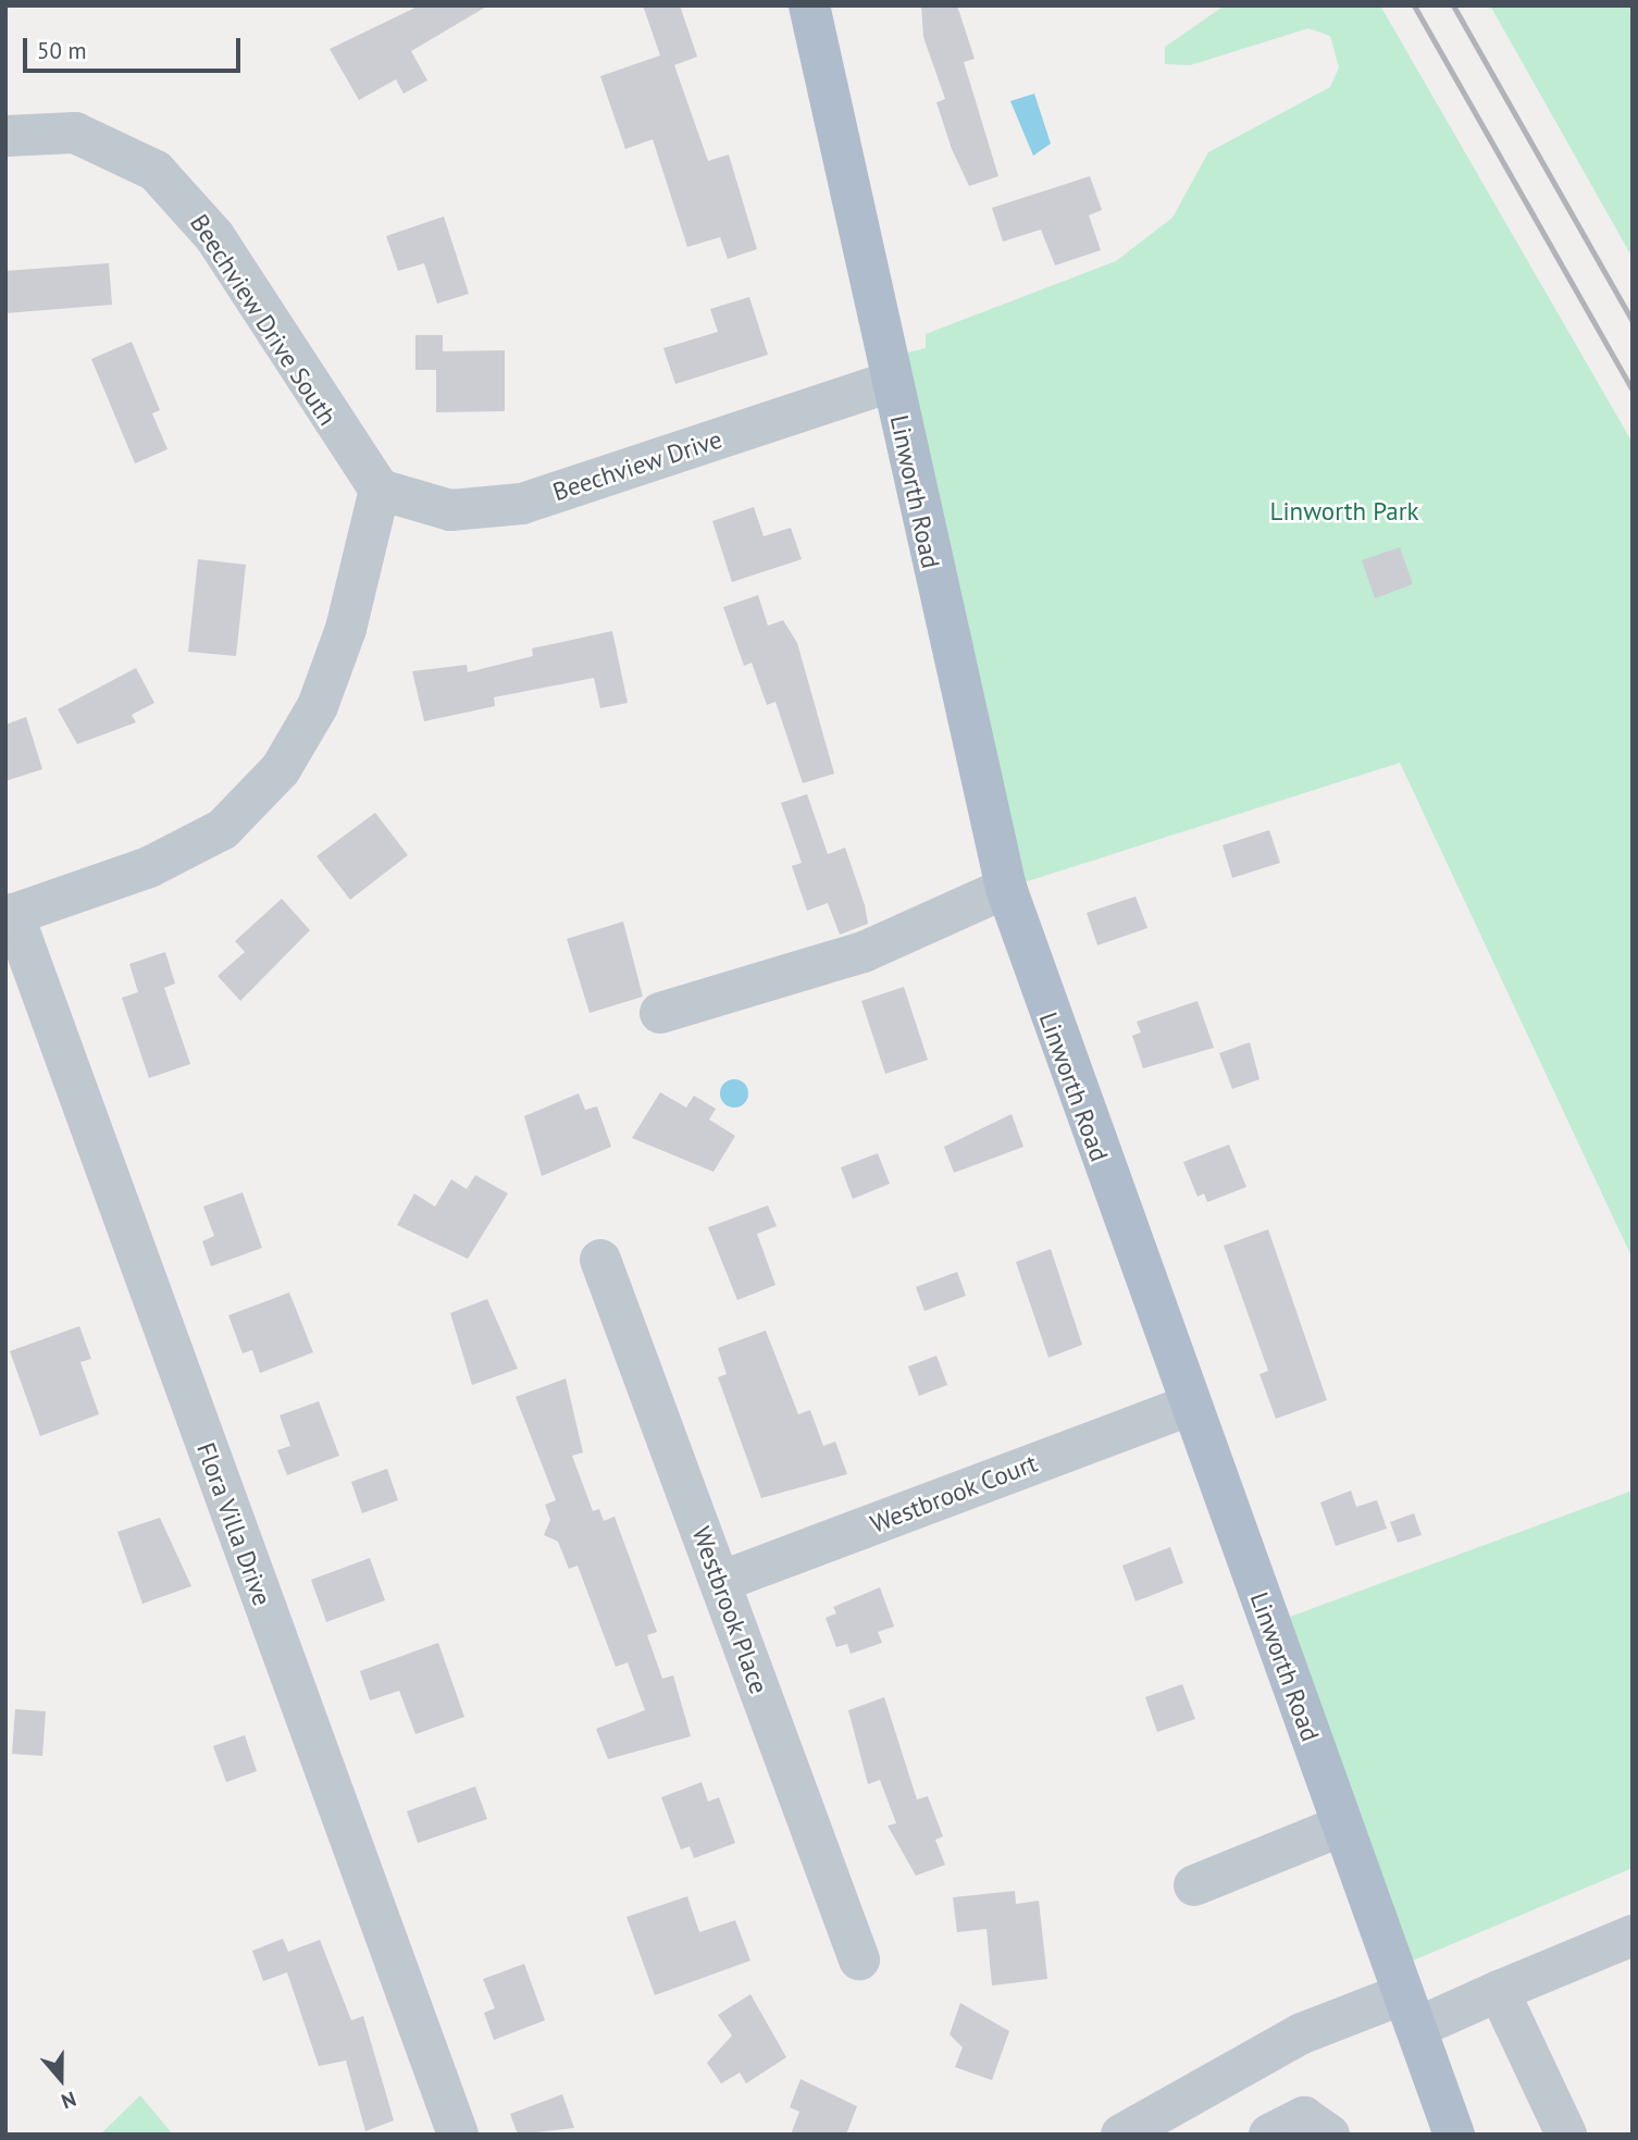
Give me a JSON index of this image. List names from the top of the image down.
{
  "streets": {
    "main road": ["Linworth Road"],
    "street": [
      "Beechview Drive South",
      "Beechview Drive",
      "Westbrook Court",
      "Flora Villa Drive",
      "Westbrook Place"
    ]
  },
  "crossings": [
    ["Beechview Drive South", "Beechview Drive"],
    ["Beechview Drive", "Linworth Road"],
    ["Linworth Road", "Westbrook Court"],
    ["Westbrook Court", "Westbrook Place"]
  ],
  "parks": ["Linworth Park"],
  "scale_bar": "50 m",
  "north": "bottom"
}
